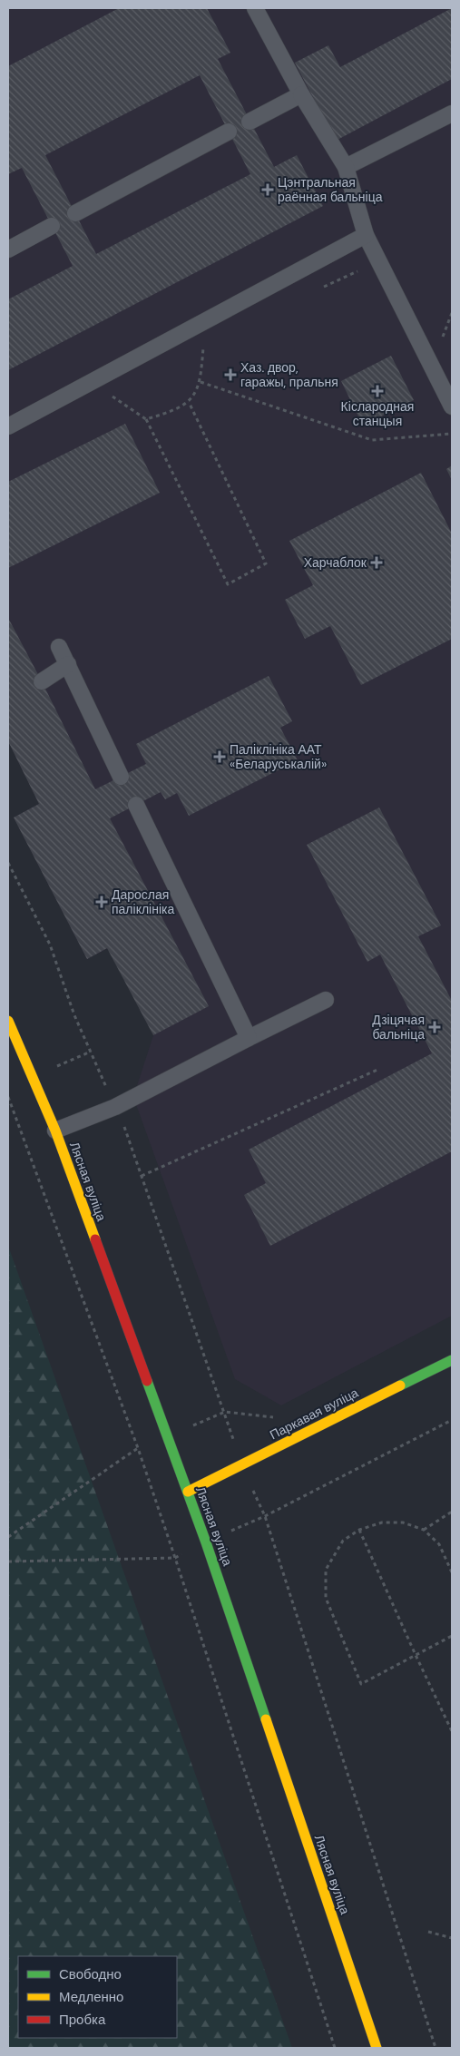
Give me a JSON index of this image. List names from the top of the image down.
{
  "streets": {
    "main road": ["Лясная вуліца", "Паркавая вуліца"]
  },
  "crossings": [
    ["Лясная вуліца", "Паркавая вуліца"]
  ],
  "places": {
    "health": [
      "Цэнтральная раённая бальніца",
      "Хаз. двор, гаражы, пральня",
      "Кіслародная станцыя",
      "Харчаблок",
      "Паліклініка ААТ «Беларуськалій»",
      "Дарослая паліклініка",
      "Дзіцячая бальніца"
    ]
  },
  "legend": ["Свободно", "Медленно", "Пробка"]
}
